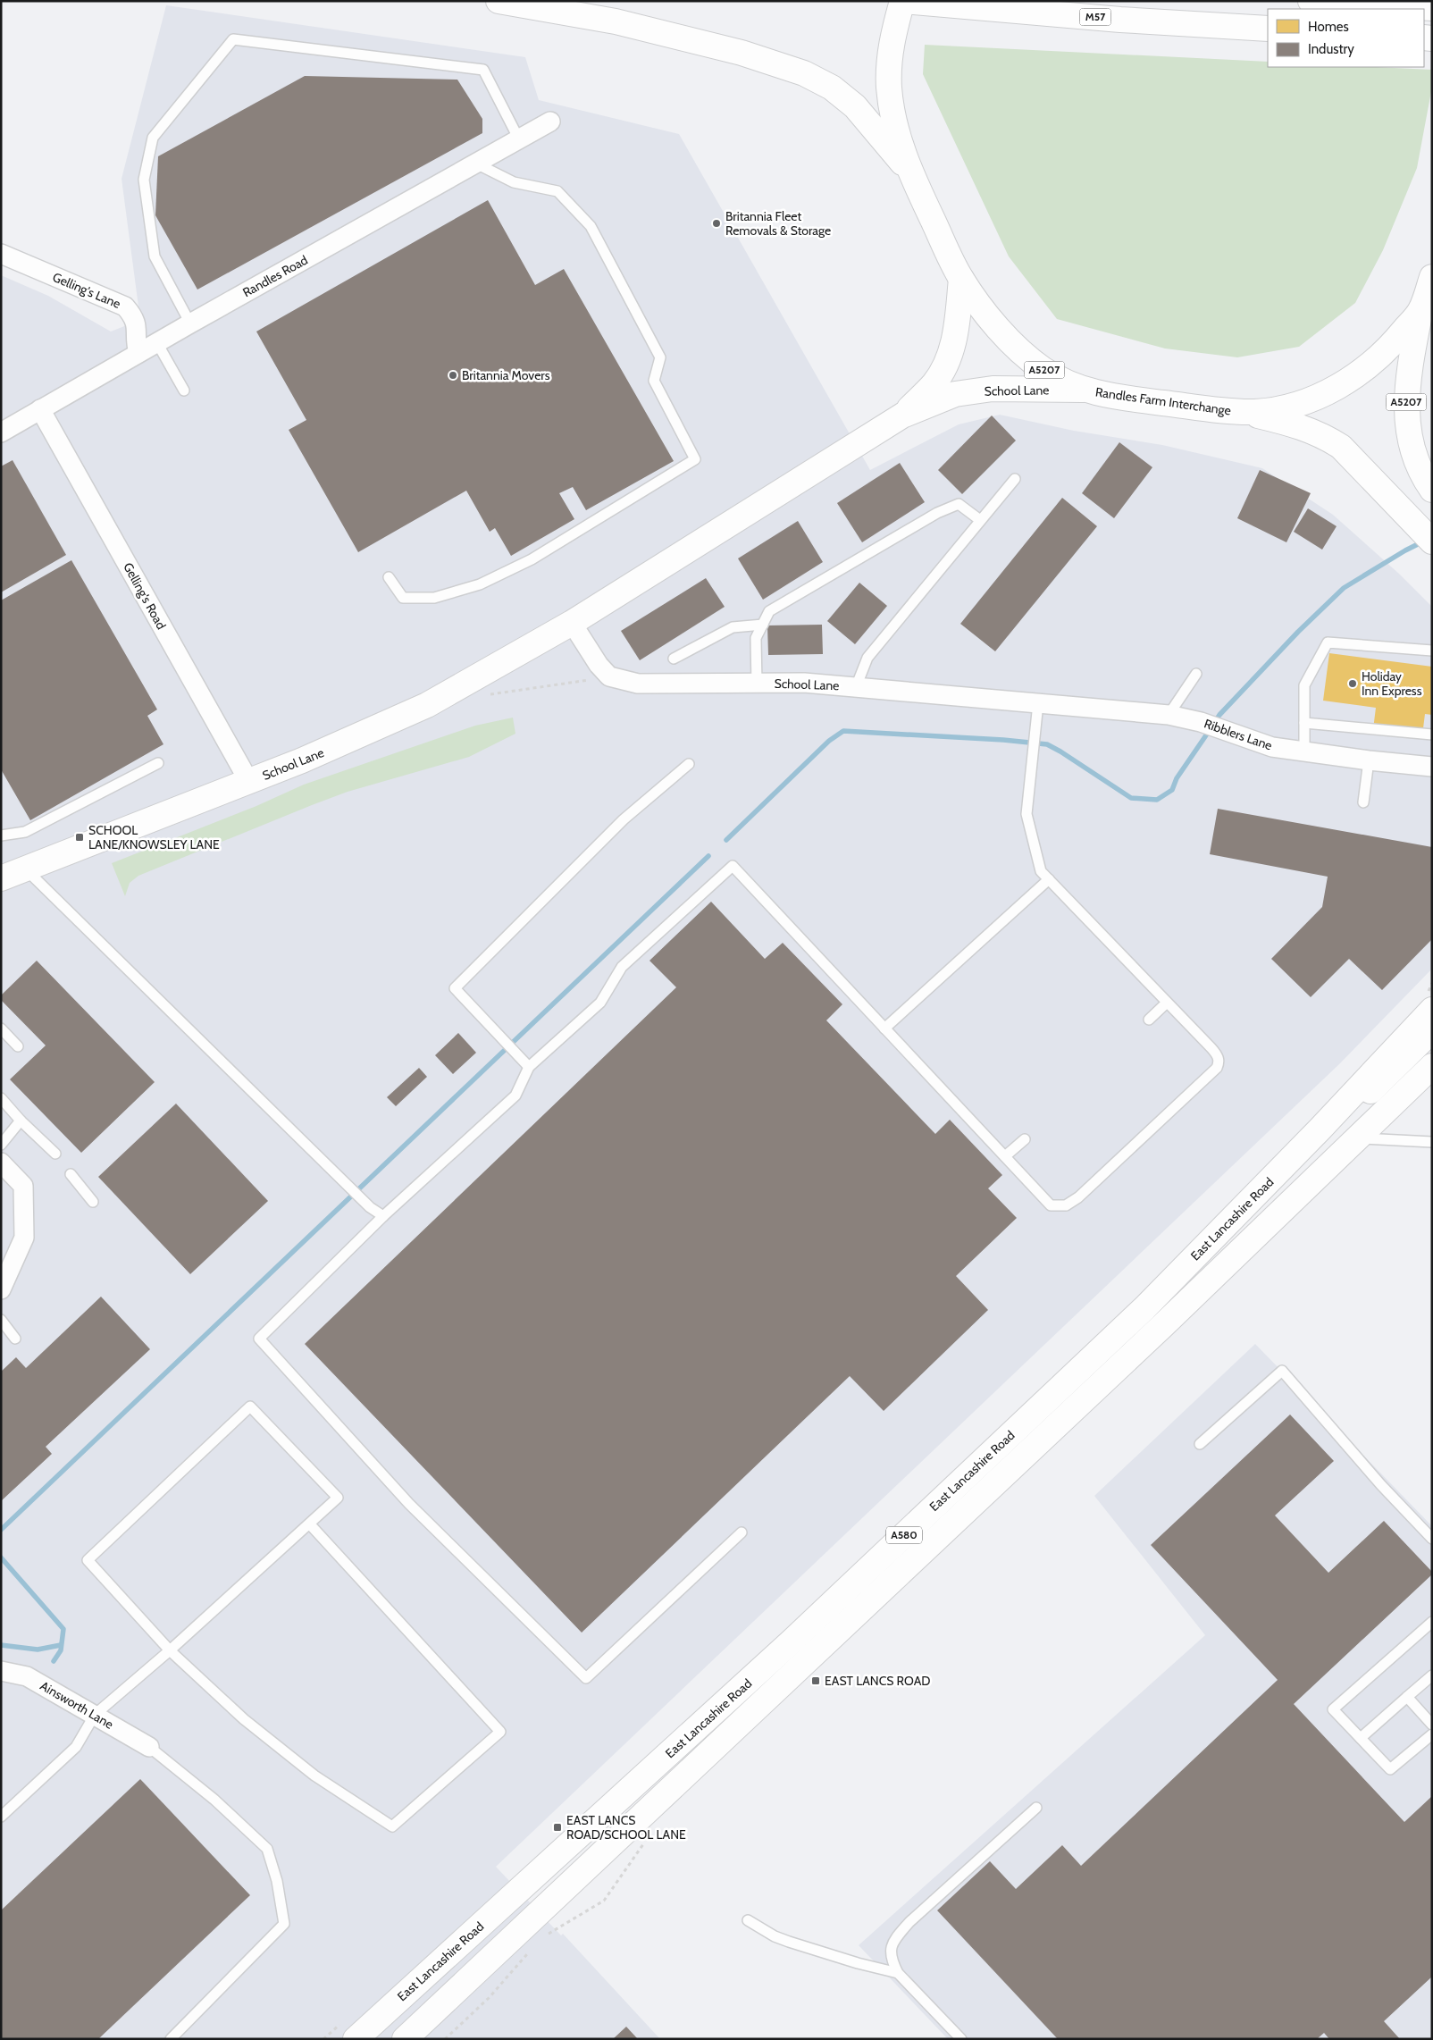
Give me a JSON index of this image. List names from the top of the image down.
{
  "streets": {
    "main road": [
      "M57",
      "A5207",
      "School Lane",
      "Randles Farm Interchange",
      "East Lancashire Road",
      "A580"
    ],
    "street": [
      "Randles Road",
      "Gelling's Lane",
      "Gelling's Road",
      "Ribblers Lane",
      "Ainsworth Lane"
    ]
  },
  "crossings": [
    ["M57", "Randles Farm Interchange"],
    ["Randles Road", "Gelling's Lane"],
    ["Randles Road", "Gelling's Road"],
    ["A5207", "Randles Farm Interchange"],
    ["School Lane", "Randles Farm Interchange"],
    ["School Lane", "Gelling's Road"],
    ["School Lane", "Ribblers Lane"]
  ],
  "places": {
    "other": ["Britannia Fleet Removals & Storage", "Britannia Movers", "Holiday Inn Express"],
    "transit": ["SCHOOL LANE/KNOWSLEY LANE", "EAST LANCS ROAD", "EAST LANCS ROAD/SCHOOL LANE"]
  },
  "legend": ["Homes", "Industry"]
}
